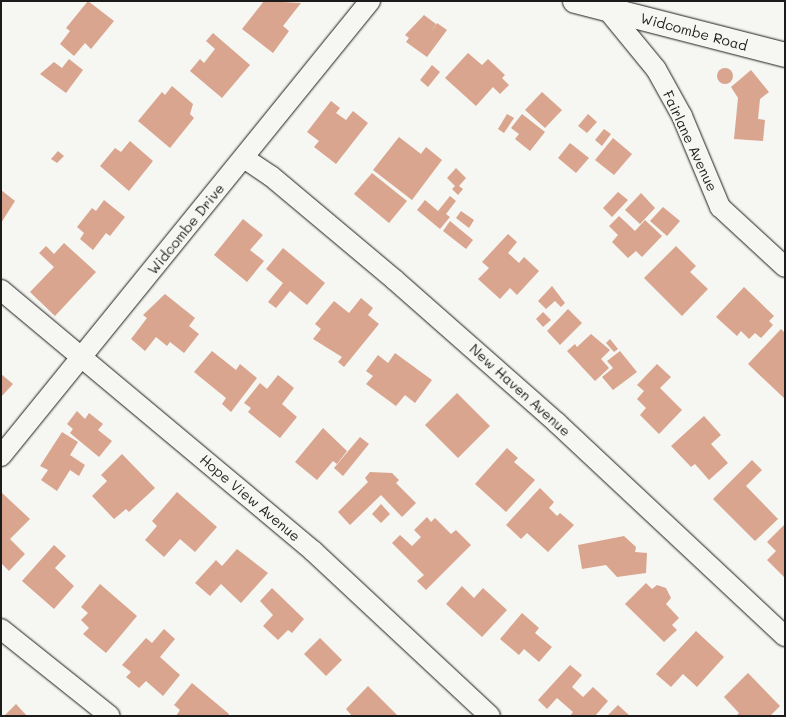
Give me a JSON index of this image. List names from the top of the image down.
{
  "streets": {
    "street": [
      "Widcombe Road",
      "Fairlane Avenue",
      "Widcombe Drive",
      "New Haven Avenue",
      "Hope View Avenue"
    ]
  },
  "crossings": [
    ["Widcombe Road", "Fairlane Avenue"],
    ["Widcombe Drive", "New Haven Avenue"],
    ["Widcombe Drive", "Hope View Avenue"]
  ]
}
